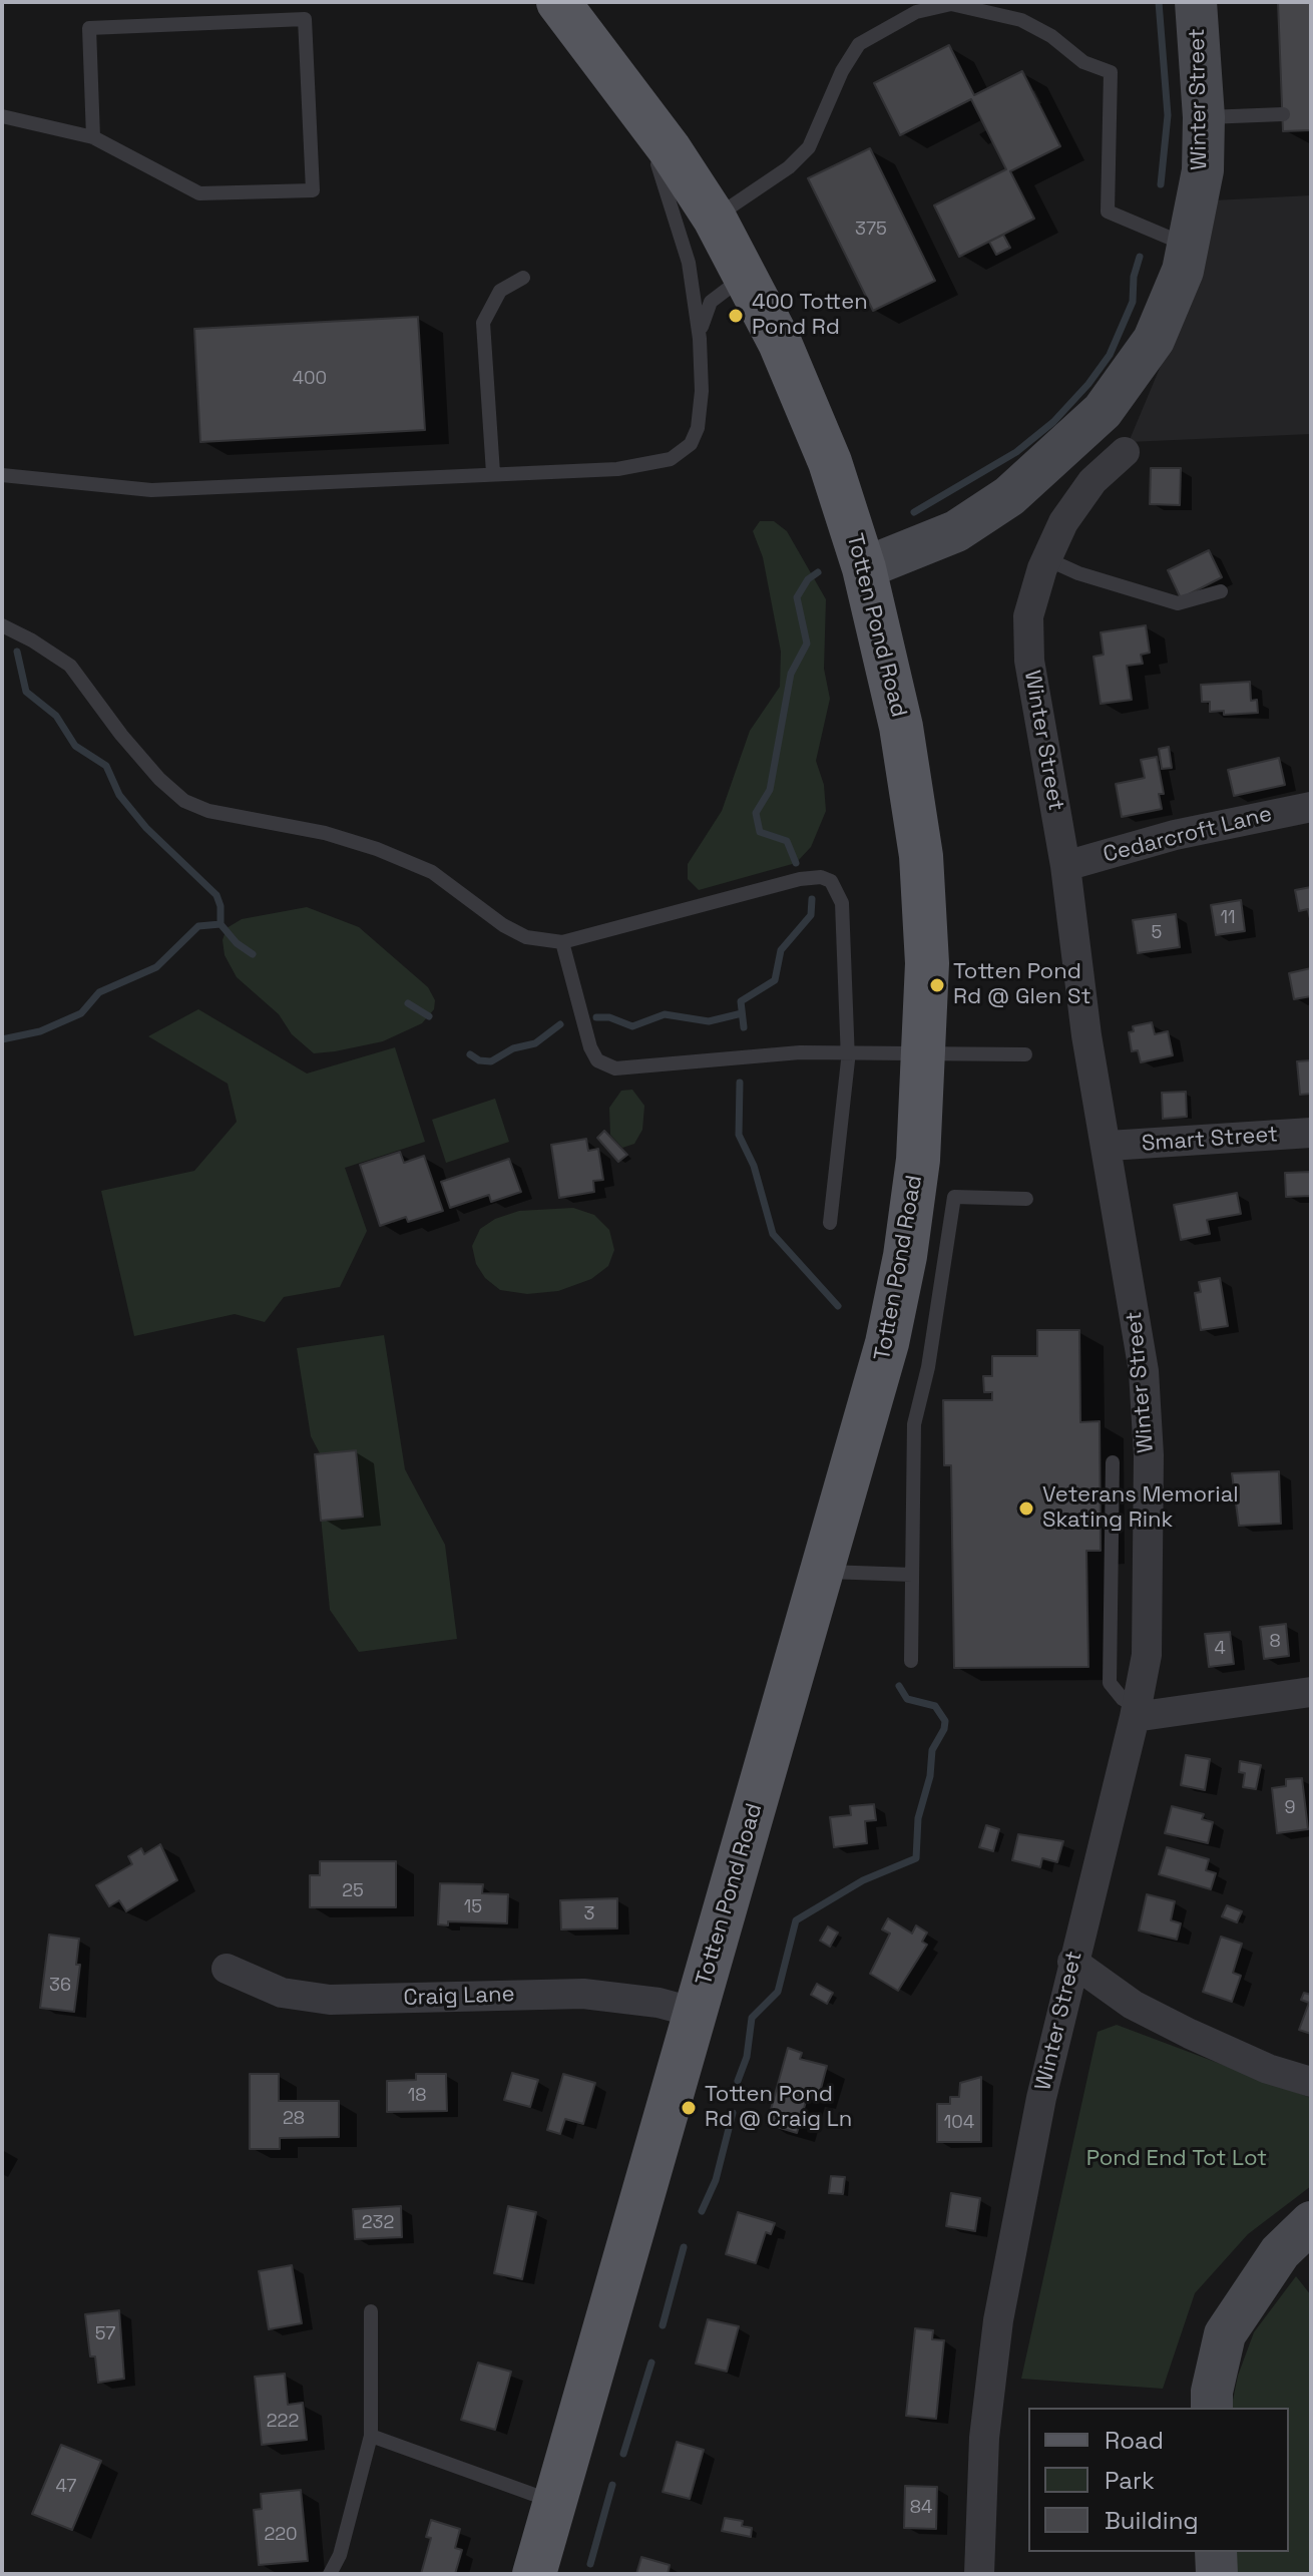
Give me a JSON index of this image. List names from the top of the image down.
{
  "streets": {
    "main road": ["Totten Pond Road"],
    "street": [
      "Winter Street",
      "Cedarcroft Lane",
      "Smart Street",
      "Craig Lane"
    ]
  },
  "crossings": [
    ["Winter Street", "Totten Pond Road"],
    ["Winter Street", "Cedarcroft Lane"],
    ["Winter Street", "Smart Street"],
    ["Totten Pond Road", "Craig Lane"]
  ],
  "parks": ["Pond End Tot Lot"],
  "places": [
    "400 Totten Pond Rd",
    "Totten Pond Rd @ Glen St",
    "Veterans Memorial Skating Rink",
    "Totten Pond Rd @ Craig Ln"
  ],
  "house_numbers": [
    "375",
    "400",
    "11",
    "5",
    "8",
    "4",
    "9",
    "25",
    "15",
    "3",
    "36",
    "18",
    "28",
    "104",
    "232",
    "57",
    "222",
    "47",
    "84",
    "220"
  ],
  "legend": ["Road", "Park", "Building"]
}
